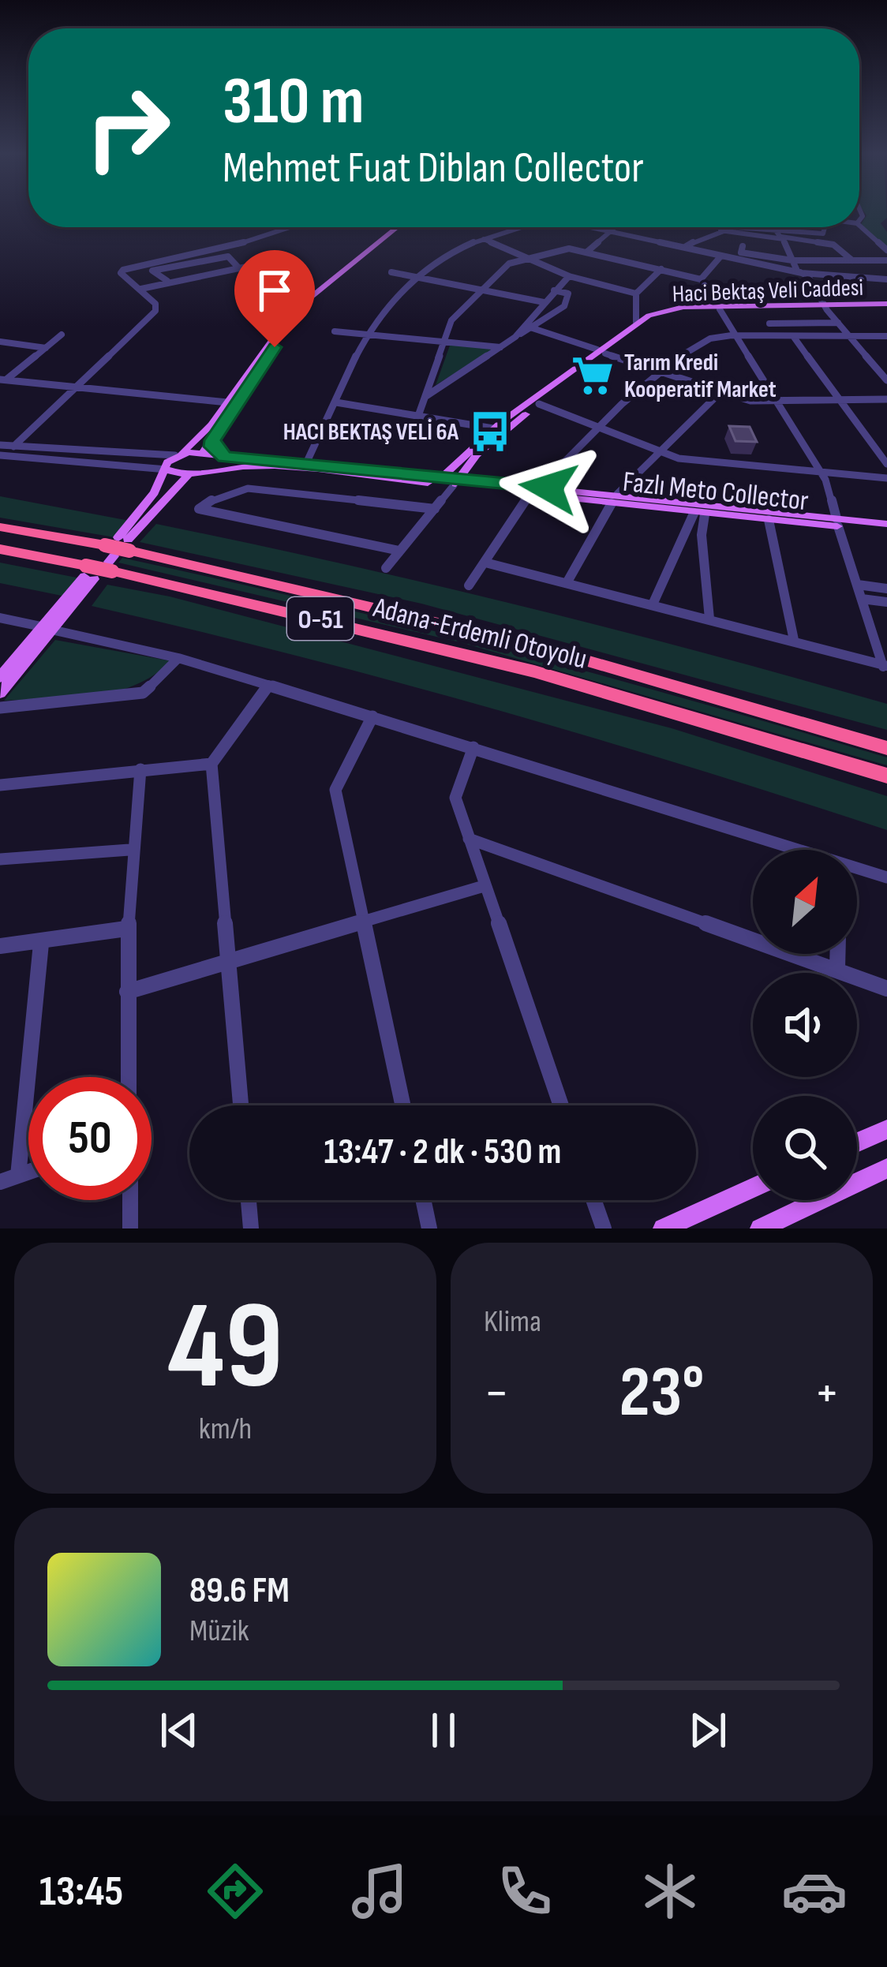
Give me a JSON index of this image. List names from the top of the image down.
{
  "streets": {
    "highway": ["O-51", "Adana-Erdemli Otoyolu"],
    "main road": ["Haci Bektaş Veli Caddesi", "Fazlı Meto Collector"]
  },
  "places": {
    "supermarket": ["Tarım Kredi Kooperatif Market"],
    "bus stop": ["HACI BEKTAŞ VELİ 6A"]
  },
  "north": "top right",
  "page": {
    "turn": ["310 m", "Mehmet Fuat Diblan Collector"],
    "limit": "50",
    "trip": "13:47 · 2 dk · 530 m",
    "tile": [
      ["49", "km/h"],
      "Klima"
    ],
    "heat": ["−", "23°", "+"],
    "song": ["89.6 FM", "Müzik"],
    "tabs": "13:45"
  }
}
